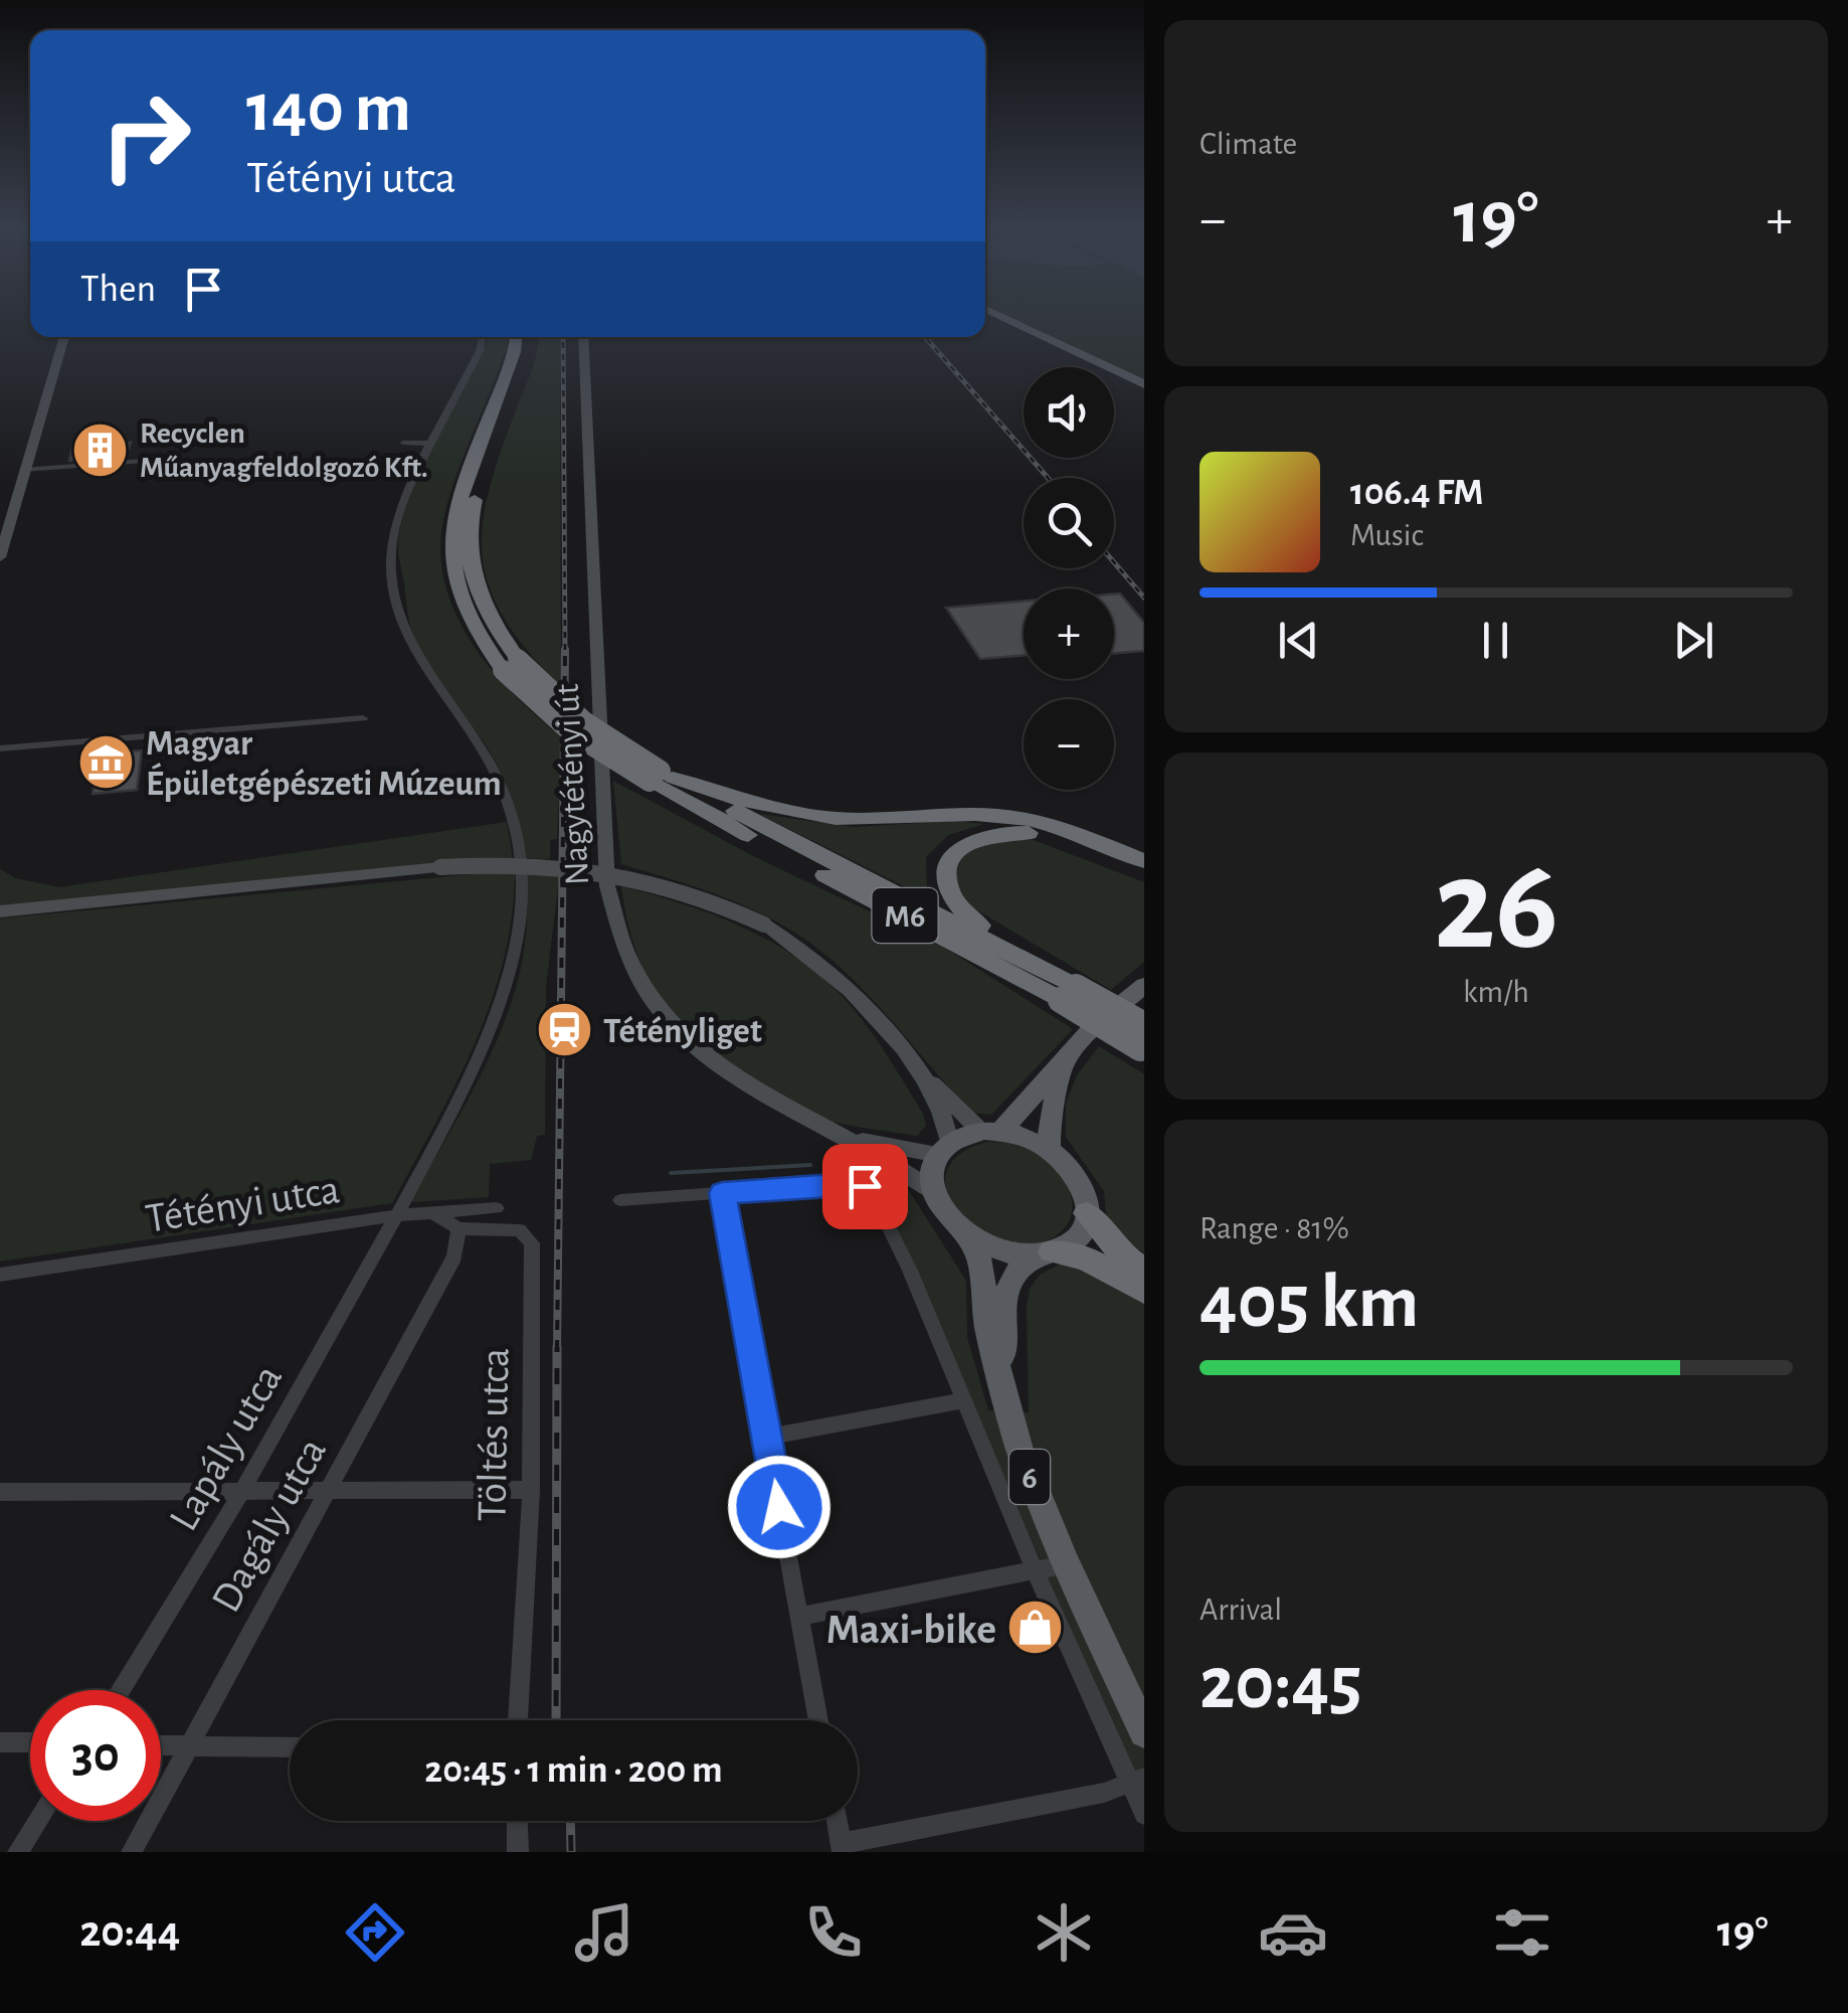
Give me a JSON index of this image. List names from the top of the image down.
{
  "streets": {
    "highway": ["M6"],
    "main road": ["Nagytétényi út", "6"],
    "street": [
      "Tétényi utca",
      "Töltés utca",
      "Lapály utca",
      "Dagály utca"
    ]
  },
  "crossings": [
    ["Nagytétényi út", "6"],
    ["Tétényi utca", "Lapály utca"],
    ["Töltés utca", "Dagály utca"]
  ],
  "places": {
    "building": ["Recyclen Műanyagfeldolgozó Kft."],
    "museum": ["Magyar Épületgépészeti Múzeum"],
    "station": ["Tétényliget"],
    "shop": ["Maxi-bike"]
  },
  "page": {
    "tile": [
      "Climate",
      ["26", "km/h"],
      ["Range · 81%", "405 km"],
      ["Arrival", "20:45"]
    ],
    "turn": ["140 m", "Tétényi utca"],
    "heat": ["−", "19°", "+"],
    "then": "Then",
    "map_buttons": ["+", "−"],
    "song": ["106.4 FM", "Music"],
    "limit": "30",
    "trip": "20:45 · 1 min · 200 m",
    "tabs": ["20:44", "19°"]
  }
}
